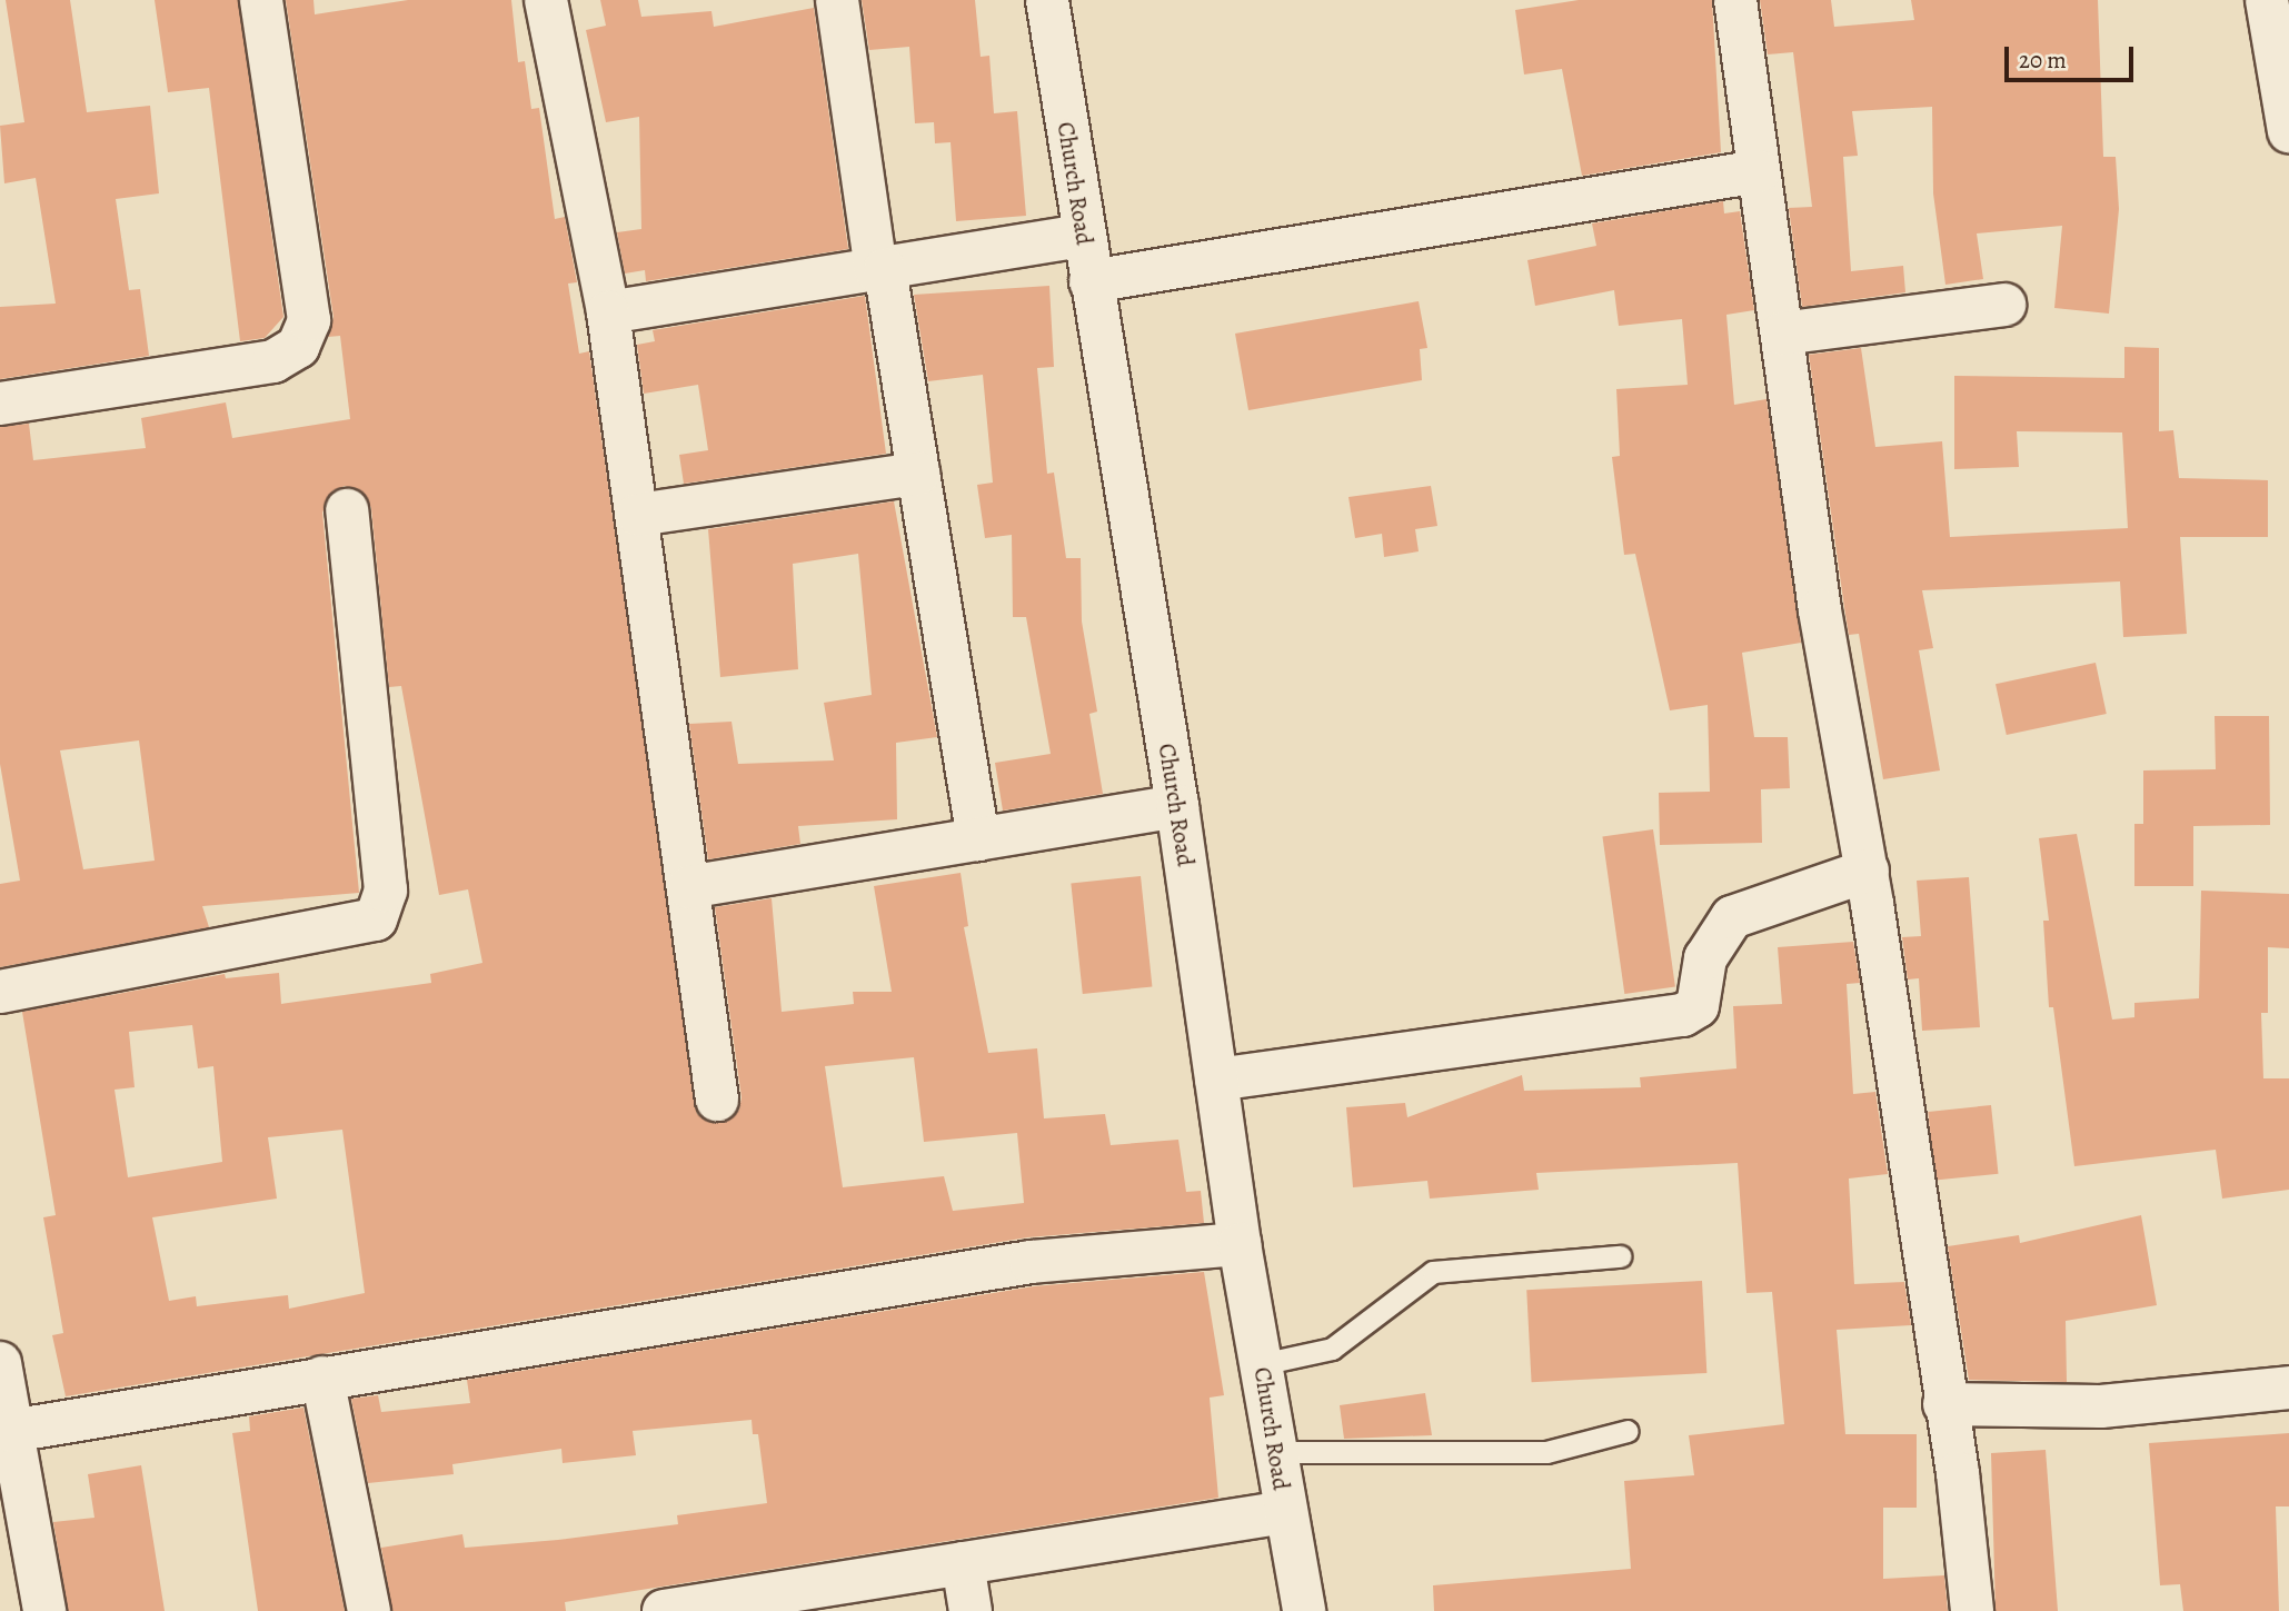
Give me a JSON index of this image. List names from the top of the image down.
{
  "streets": {
    "street": ["Church Road"]
  },
  "scale_bar": "20 m"
}
